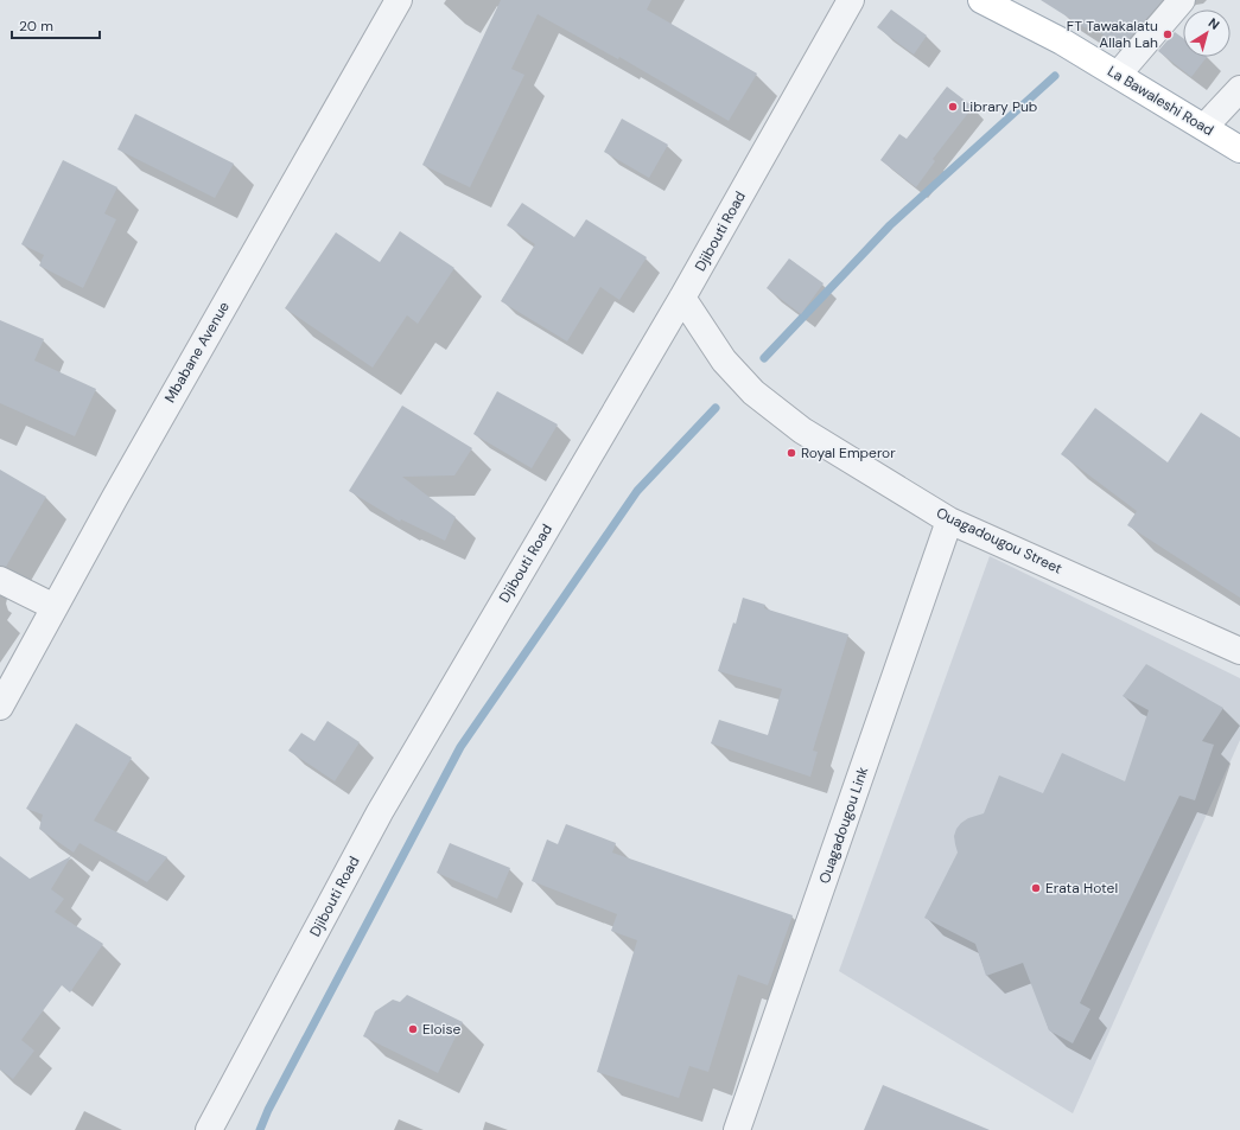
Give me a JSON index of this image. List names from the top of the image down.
{
  "streets": {
    "main road": ["La Bawaleshi Road"],
    "street": [
      "Djibouti Road",
      "Mbabane Avenue",
      "Ouagadougou Street",
      "Ouagadougou Link"
    ]
  },
  "crossings": [
    ["Djibouti Road", "Ouagadougou Street"],
    ["Ouagadougou Street", "Ouagadougou Link"]
  ],
  "places": [
    "FT Tawakalatu Allah Lah",
    "Library Pub",
    "Royal Emperor",
    "Erata Hotel",
    "Eloise"
  ],
  "scale_bar": "20 m",
  "north": "top right"
}
